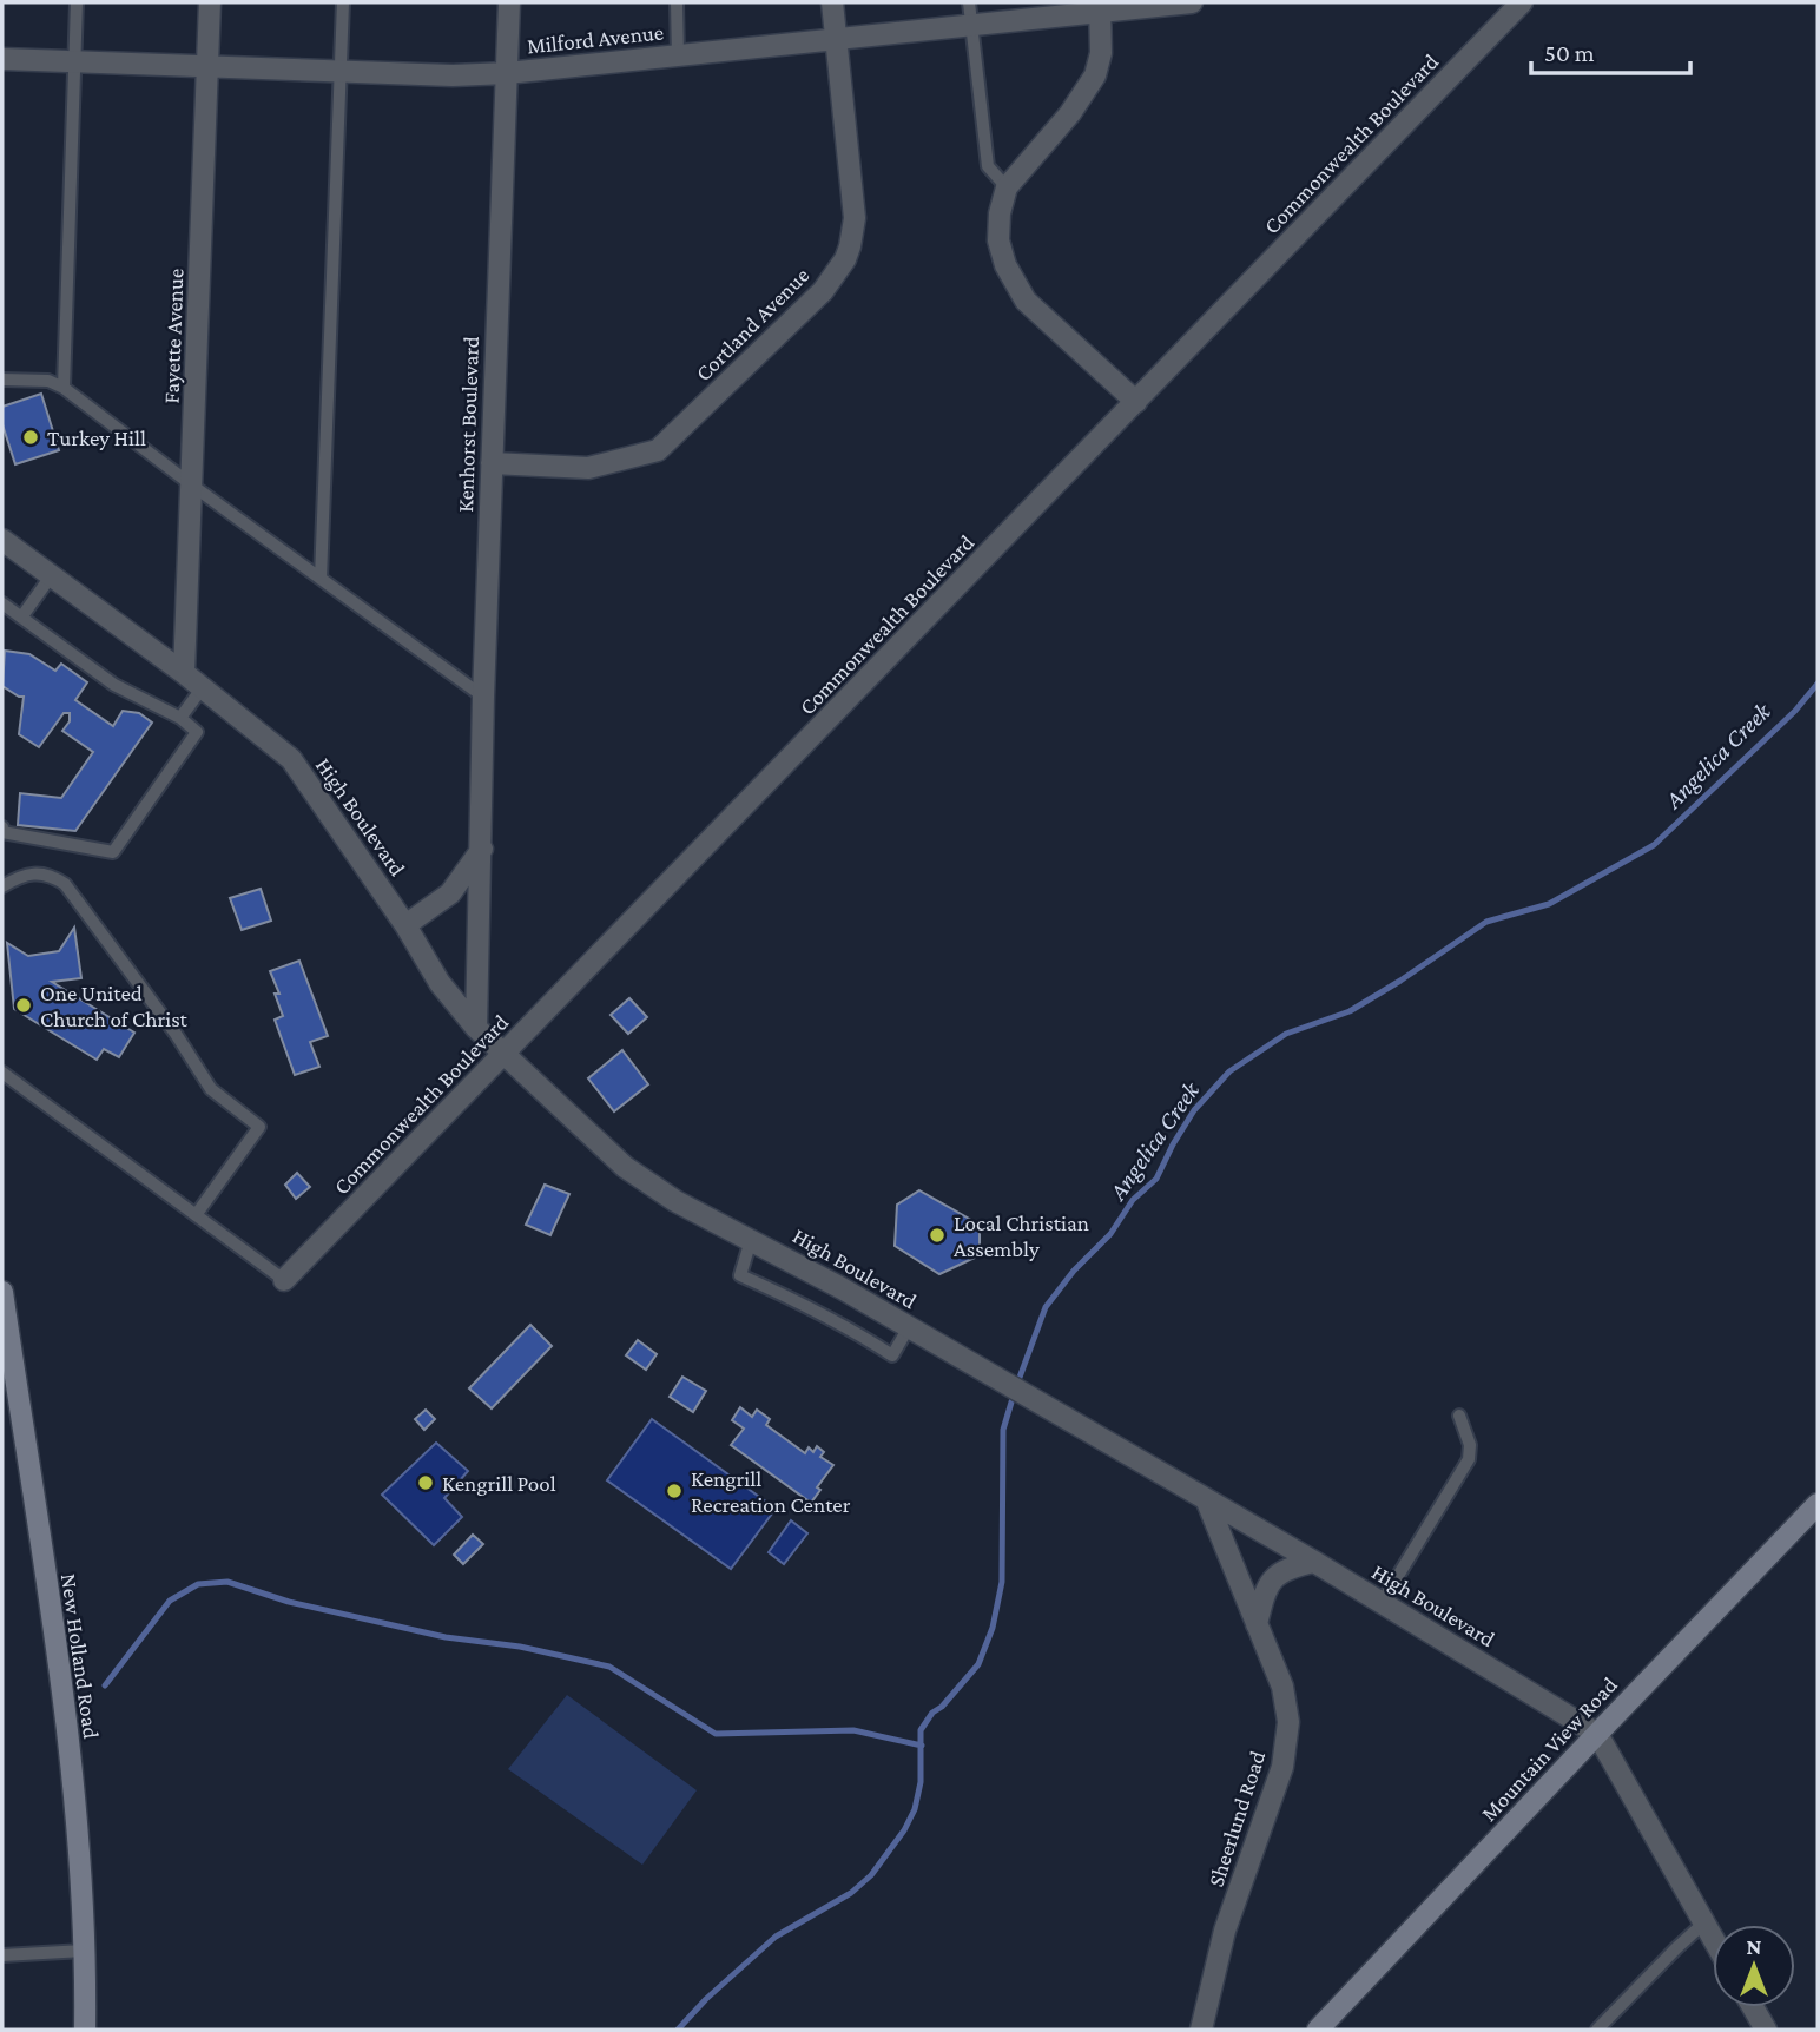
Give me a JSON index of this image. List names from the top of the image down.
{
  "streets": {
    "main road": ["New Holland Road", "Mountain View Road"],
    "street": [
      "Milford Avenue",
      "Commonwealth Boulevard",
      "Cortland Avenue",
      "Fayette Avenue",
      "Kenhorst Boulevard",
      "High Boulevard",
      "Sheerlund Road"
    ]
  },
  "crossings": [
    ["Milford Avenue", "Cortland Avenue"],
    ["Milford Avenue", "Fayette Avenue"],
    ["Milford Avenue", "Kenhorst Boulevard"],
    ["Commonwealth Boulevard", "High Boulevard"],
    ["Cortland Avenue", "Kenhorst Boulevard"],
    ["Fayette Avenue", "High Boulevard"],
    ["Kenhorst Boulevard", "High Boulevard"],
    ["High Boulevard", "Mountain View Road"],
    ["High Boulevard", "Sheerlund Road"]
  ],
  "water": ["Angelica Creek"],
  "places": [
    "Turkey Hill",
    "One United Church of Christ",
    "Local Christian Assembly",
    "Kengrill Pool",
    "Kengrill Recreation Center"
  ],
  "scale_bar": "50 m",
  "north": "top"
}
